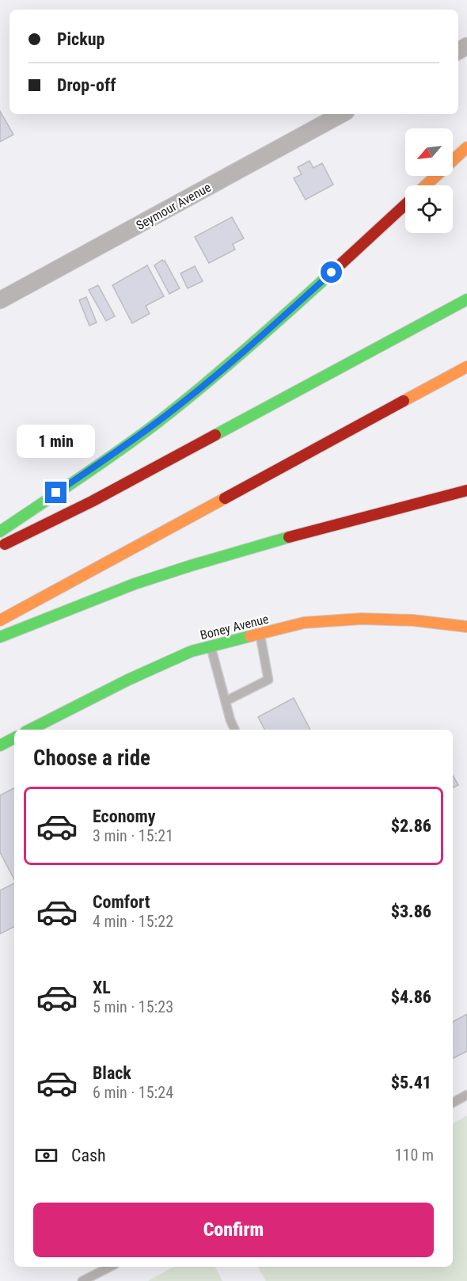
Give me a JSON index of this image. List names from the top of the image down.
{
  "streets": {
    "main road": ["Boney Avenue"],
    "street": ["Seymour Avenue"]
  },
  "north": "bottom left",
  "page": {
    "banner": ["Pickup", "Drop-off"],
    "bubble": "1 min",
    "heading": "Choose a ride",
    "list": [
      {
        "name": "Economy",
        "note": "3 min · 15:21",
        "value": "$2.86"
      },
      {
        "name": "Comfort",
        "note": "4 min · 15:22",
        "value": "$3.86"
      },
      {
        "name": "XL",
        "note": "5 min · 15:23",
        "value": "$4.86"
      },
      {
        "name": "Black",
        "note": "6 min · 15:24",
        "value": "$5.41"
      }
    ],
    "pay": ["Cash", "110 m"],
    "buttons": "Confirm"
  }
}
